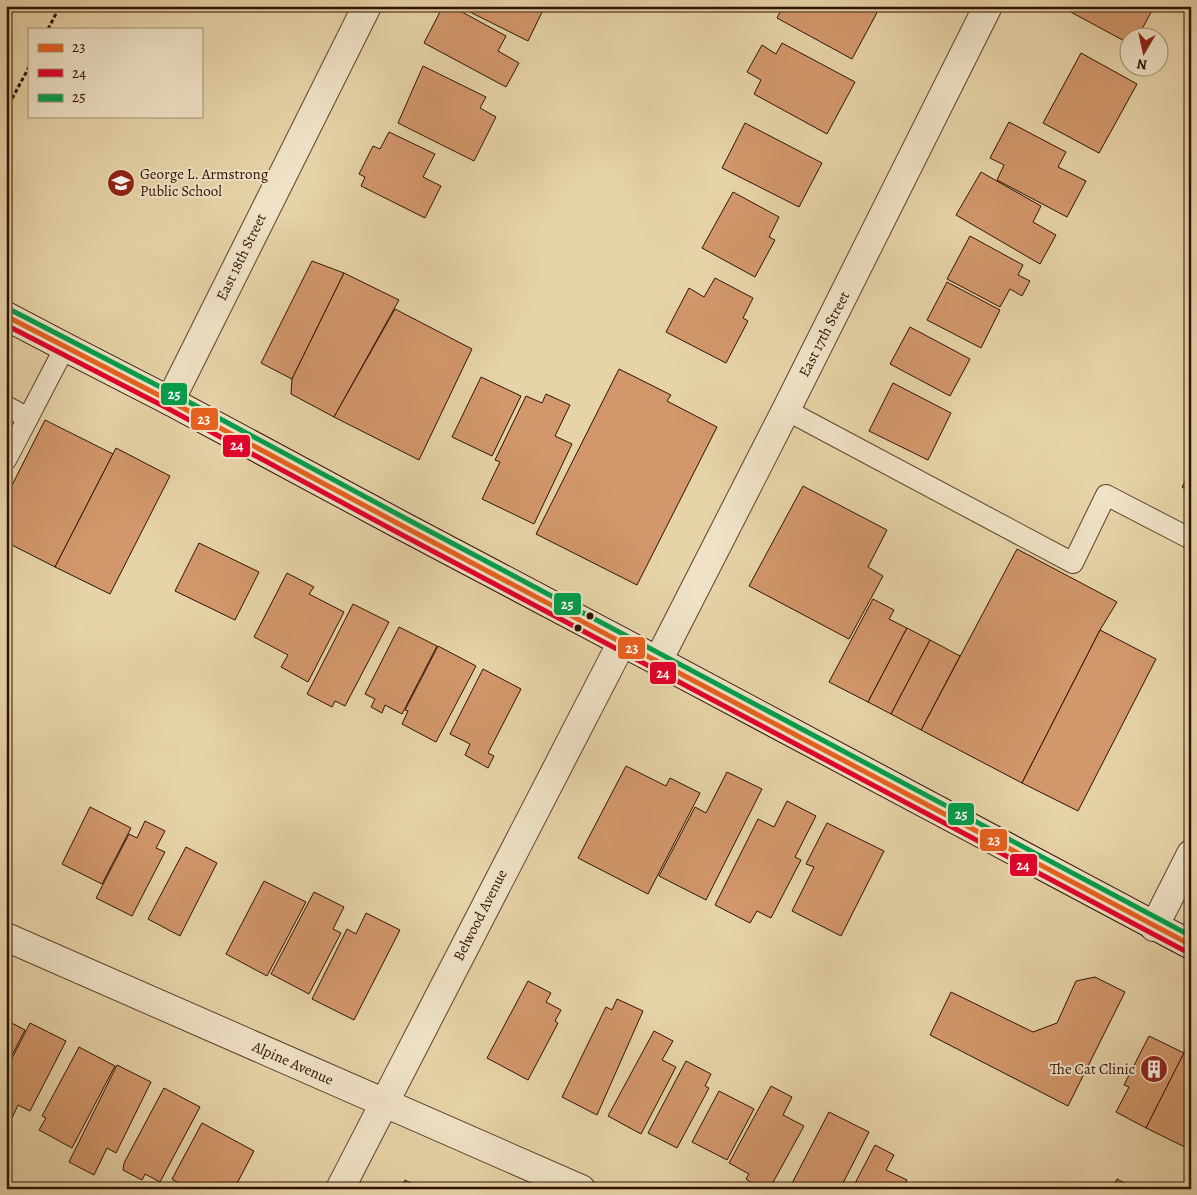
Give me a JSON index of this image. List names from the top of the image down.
{
  "streets": {
    "street": [
      "East 18th Street",
      "East 17th Street",
      "Belwood Avenue",
      "Alpine Avenue"
    ]
  },
  "crossings": [
    ["Belwood Avenue", "Alpine Avenue"]
  ],
  "places": {
    "school or university": ["George L. Armstrong Public School"],
    "building": ["The Cat Clinic"]
  },
  "lines": ["transit line 25", "transit line 23", "transit line 24"],
  "legend": ["23", "24", "25"],
  "north": "bottom"
}
